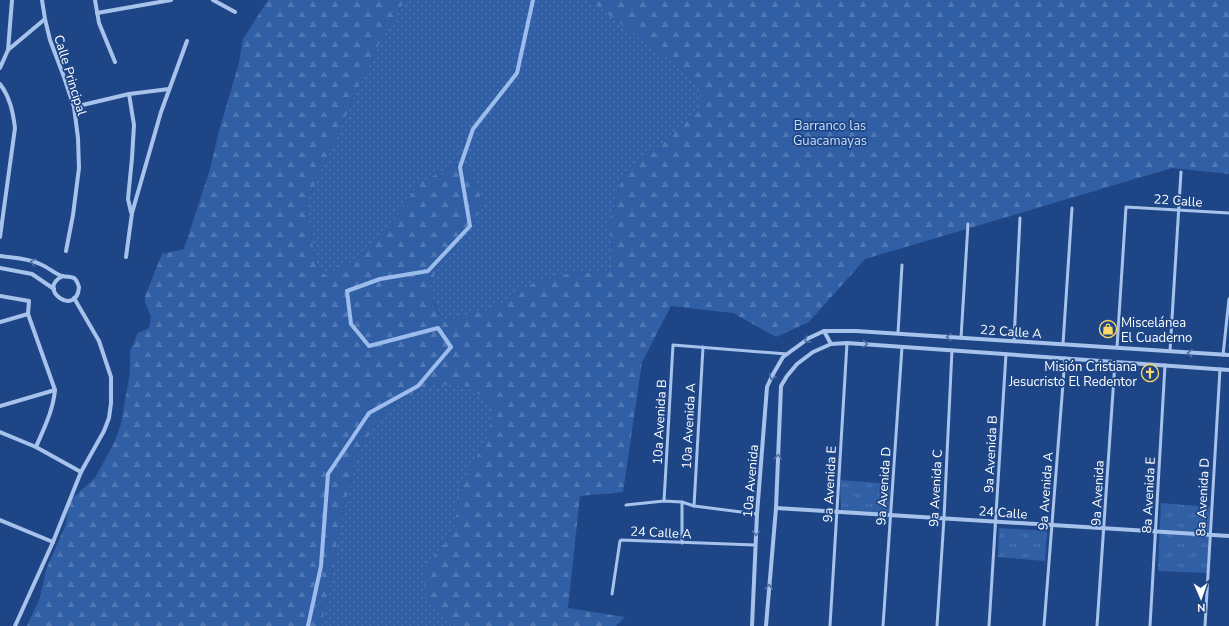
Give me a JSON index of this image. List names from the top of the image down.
{
  "streets": {
    "street": [
      "Calle Principal",
      "22 Calle A",
      "10a Avenida",
      "24 Calle"
    ],
    "lane": [
      "22 Calle",
      "10a Avenida B",
      "10a Avenida A",
      "9a Avenida B",
      "9a Avenida E",
      "9a Avenida D",
      "9a Avenida C",
      "9a Avenida A",
      "9a Avenida",
      "8a Avenida E",
      "8a Avenida D",
      "24 Calle A"
    ]
  },
  "crossings": [
    ["22 Calle", "22 Calle A"],
    ["22 Calle A", "9a Avenida B"],
    ["22 Calle A", "10a Avenida"],
    ["22 Calle A", "9a Avenida E"],
    ["22 Calle A", "9a Avenida D"],
    ["22 Calle A", "9a Avenida C"],
    ["22 Calle A", "9a Avenida A"],
    ["22 Calle A", "9a Avenida"],
    ["22 Calle A", "8a Avenida E"],
    ["22 Calle A", "8a Avenida D"],
    ["10a Avenida B", "10a Avenida A"],
    ["9a Avenida B", "24 Calle"],
    ["10a Avenida", "24 Calle"],
    ["10a Avenida", "24 Calle A"],
    ["9a Avenida E", "24 Calle"],
    ["9a Avenida D", "24 Calle"],
    ["9a Avenida C", "24 Calle"],
    ["9a Avenida A", "24 Calle"],
    ["9a Avenida", "24 Calle"],
    ["8a Avenida E", "24 Calle"],
    ["8a Avenida D", "24 Calle"]
  ],
  "parks": ["Barranco las Guacamayas"],
  "places": {
    "shop": ["Miscelánea El Cuaderno"],
    "church": ["Misión Cristiana Jesucristo El Redentor"]
  },
  "north": "bottom"
}
